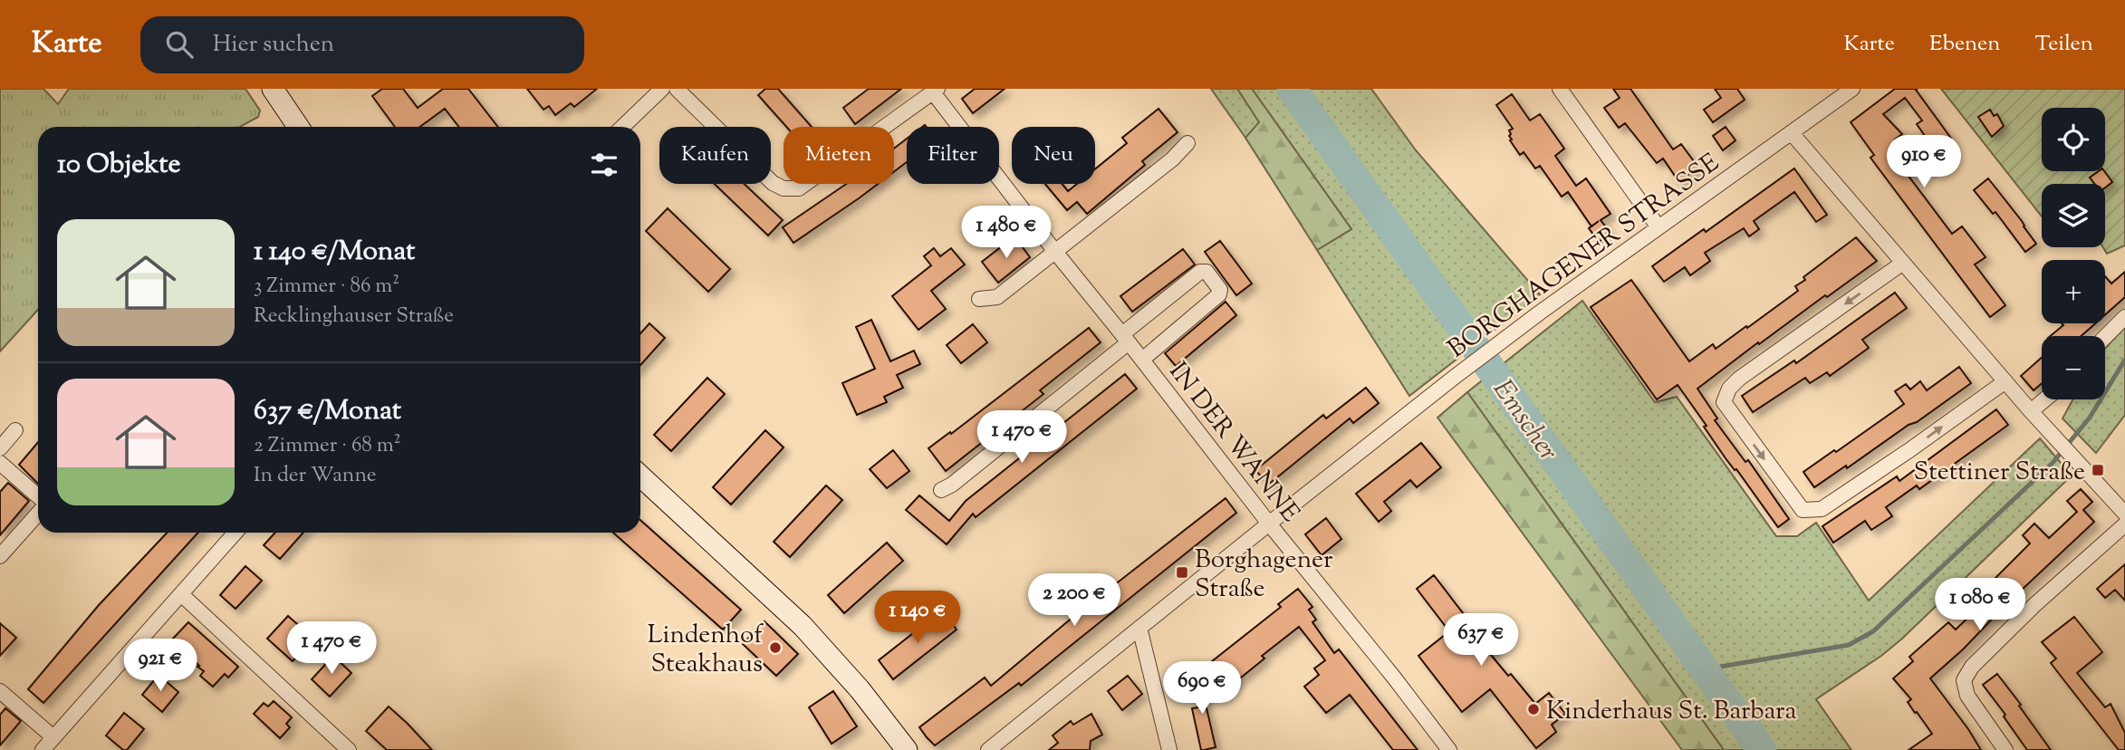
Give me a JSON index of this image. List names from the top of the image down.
{
  "streets": {
    "street": ["BORGHAGENER STRASSE", "IN DER WANNE"]
  },
  "crossings": [
    ["BORGHAGENER STRASSE", "IN DER WANNE"]
  ],
  "water": ["Emscher"],
  "places": {
    "transit": ["Stettiner Straße", "Borghagener Straße"],
    "other": ["Lindenhof Steakhaus", "Kinderhaus St. Barbara"]
  },
  "page": {
    "header": "Karte",
    "search": "Hier suchen",
    "nav": ["Karte", "Ebenen", "Teilen"],
    "map_buttons": ["+", "−"],
    "chip": [
      "Kaufen",
      "Mieten",
      "Filter",
      "Neu"
    ],
    "heading": "10 Objekte",
    "price": [
      "910 €",
      "1 480 €",
      "1 470 €",
      "2 200 €",
      "1 080 €",
      "1 140 €",
      "637 €",
      "1 470 €",
      "921 €",
      "690 €"
    ],
    "list": [
      {
        "name": "1 140 €/Monat",
        "note": "3 Zimmer · 86 m² · Recklinghauser Straße"
      },
      {
        "name": "637 €/Monat",
        "note": "2 Zimmer · 68 m² · In der Wanne"
      }
    ]
  }
}
